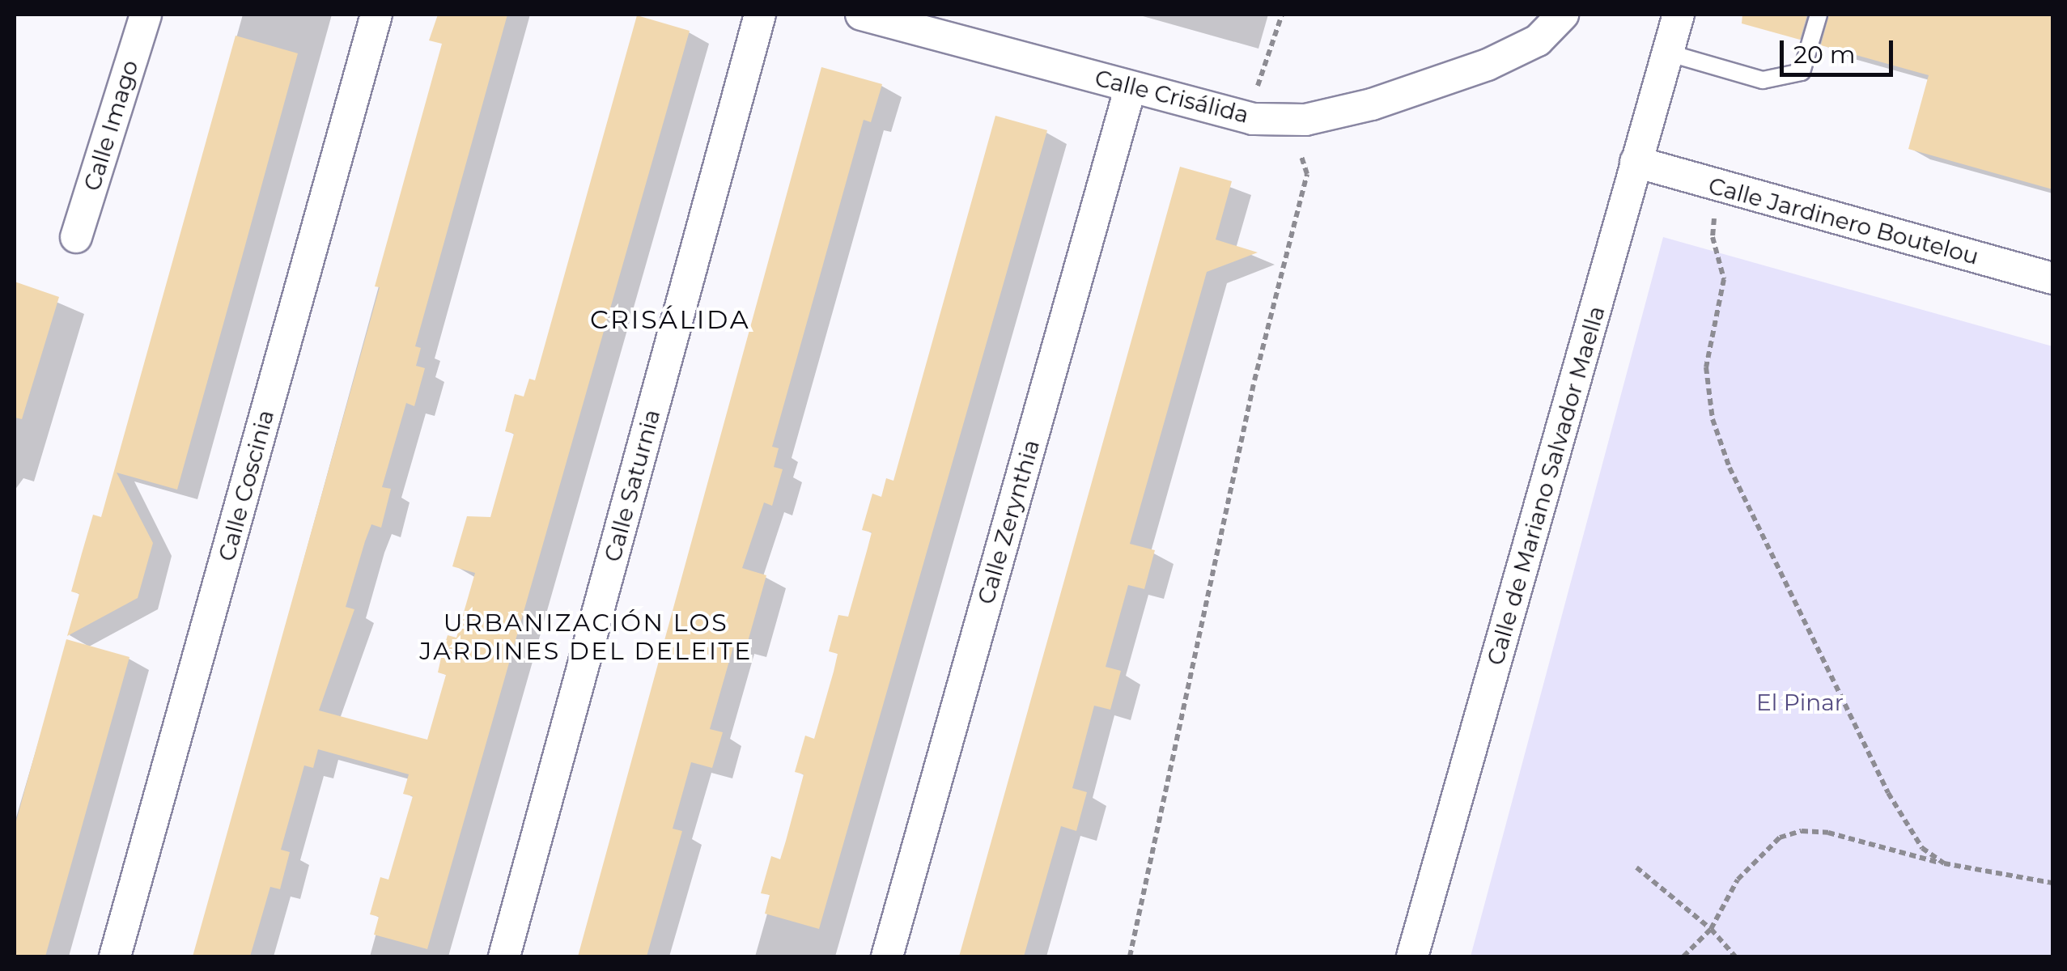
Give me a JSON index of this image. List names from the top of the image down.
{
  "streets": {
    "street": [
      "Calle Crisálida",
      "Calle Imago",
      "Calle Jardinero Boutelou",
      "Calle Coscinia",
      "Calle Saturnia",
      "Calle de Mariano Salvador Maella",
      "Calle Zerynthia"
    ]
  },
  "crossings": [
    ["Calle Crisálida", "Calle Zerynthia"],
    ["Calle Jardinero Boutelou", "Calle de Mariano Salvador Maella"]
  ],
  "districts": ["CRISÁLIDA", "URBANIZACIÓN LOS JARDINES DEL DELEITE"],
  "parks": ["El Pinar"],
  "scale_bar": "20 m"
}
